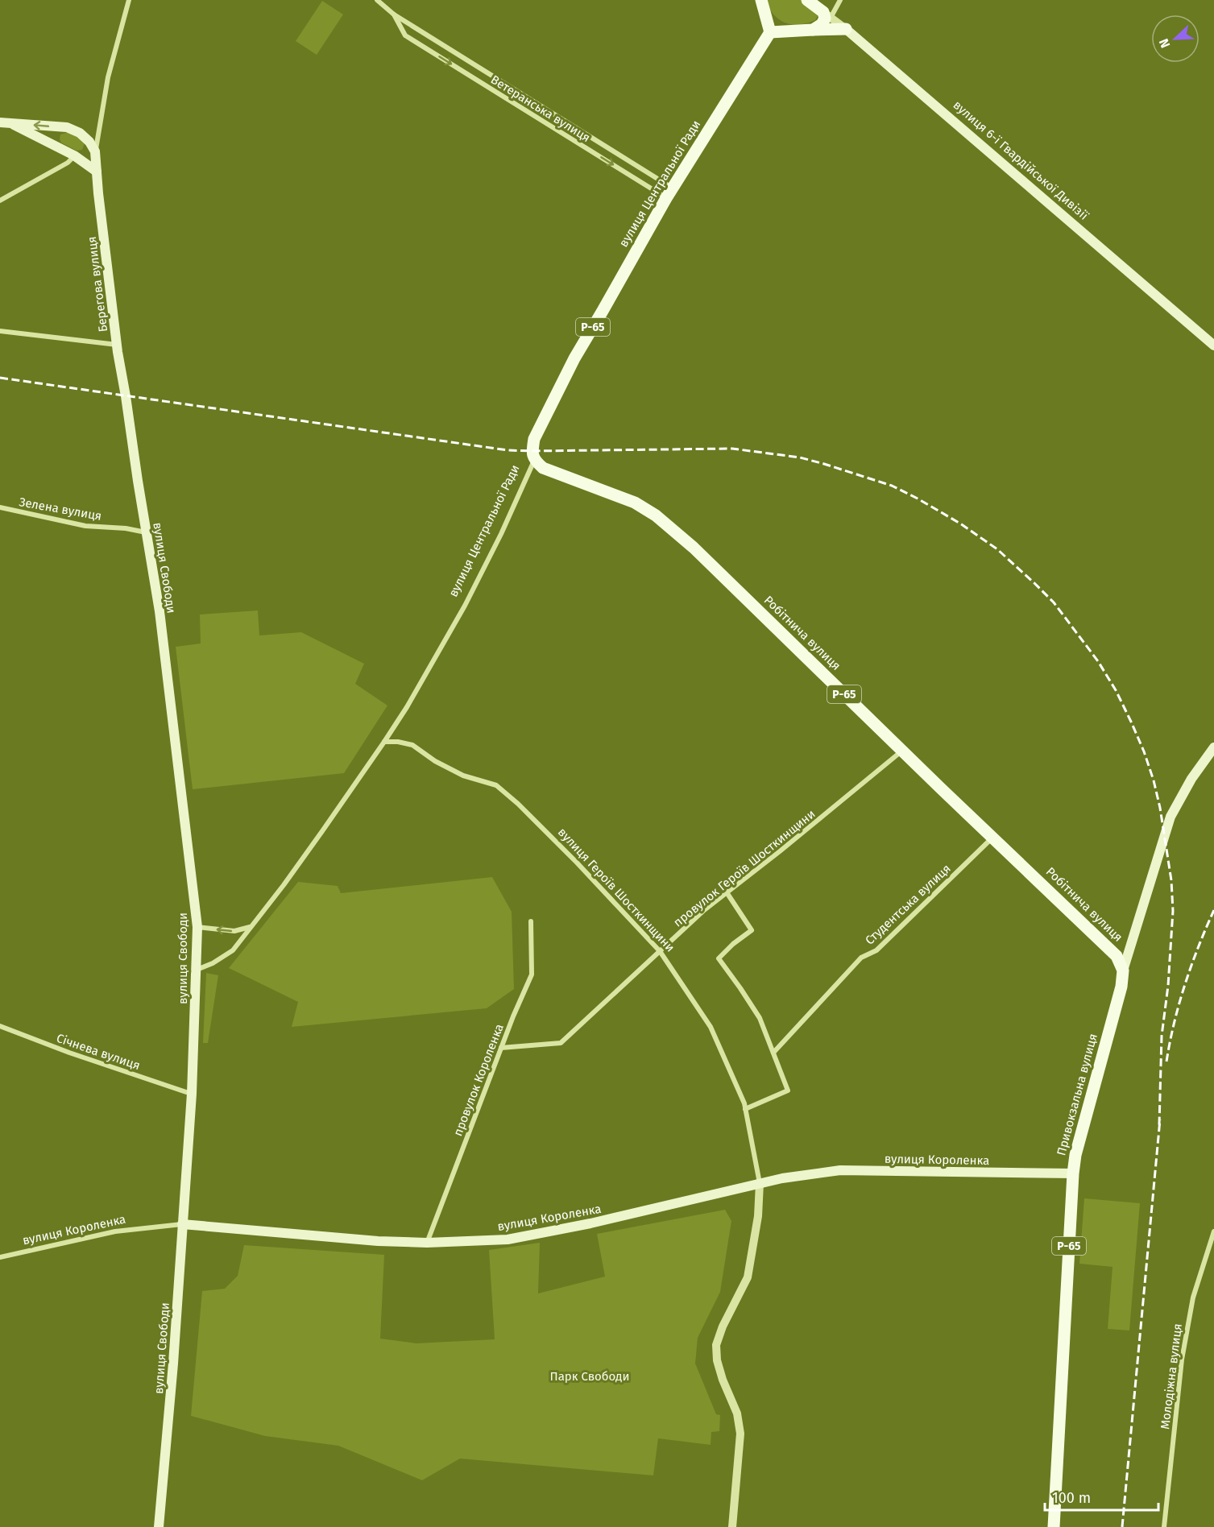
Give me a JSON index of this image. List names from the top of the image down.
{
  "streets": {
    "main road": [
      "вулиця 6-ї Гвардійської Дивізії",
      "вулиця Центральної Ради",
      "Берегова вулиця",
      "Р-65",
      "вулиця Свободи",
      "Робітнича вулиця",
      "Привокзальна вулиця",
      "вулиця Короленка"
    ],
    "street": [
      "Ветеранська вулиця",
      "Зелена вулиця",
      "провулок Героїв Шосткинщини",
      "вулиця Героїв Шосткинщини",
      "Студентська вулиця",
      "Січнева вулиця",
      "провулок Короленка",
      "Молодіжна вулиця"
    ]
  },
  "crossings": [
    ["Ветеранська вулиця", "вулиця Центральної Ради"],
    ["вулиця Центральної Ради", "вулиця Свободи"],
    ["вулиця Центральної Ради", "Робітнича вулиця"],
    ["вулиця Центральної Ради", "вулиця Героїв Шосткинщини"],
    ["Берегова вулиця", "вулиця Свободи"],
    ["Зелена вулиця", "вулиця Свободи"],
    ["вулиця Свободи", "Січнева вулиця"],
    ["вулиця Свободи", "вулиця Короленка"],
    ["Робітнича вулиця", "провулок Героїв Шосткинщини"],
    ["Робітнича вулиця", "Студентська вулиця"],
    ["Робітнича вулиця", "Привокзальна вулиця"],
    ["провулок Героїв Шосткинщини", "вулиця Героїв Шосткинщини"],
    ["провулок Героїв Шосткинщини", "провулок Короленка"],
    ["вулиця Героїв Шосткинщини", "вулиця Короленка"],
    ["провулок Короленка", "вулиця Короленка"],
    ["Привокзальна вулиця", "вулиця Короленка"]
  ],
  "parks": ["Парк Свободи"],
  "scale_bar": "100 m",
  "north": "bottom left"
}
